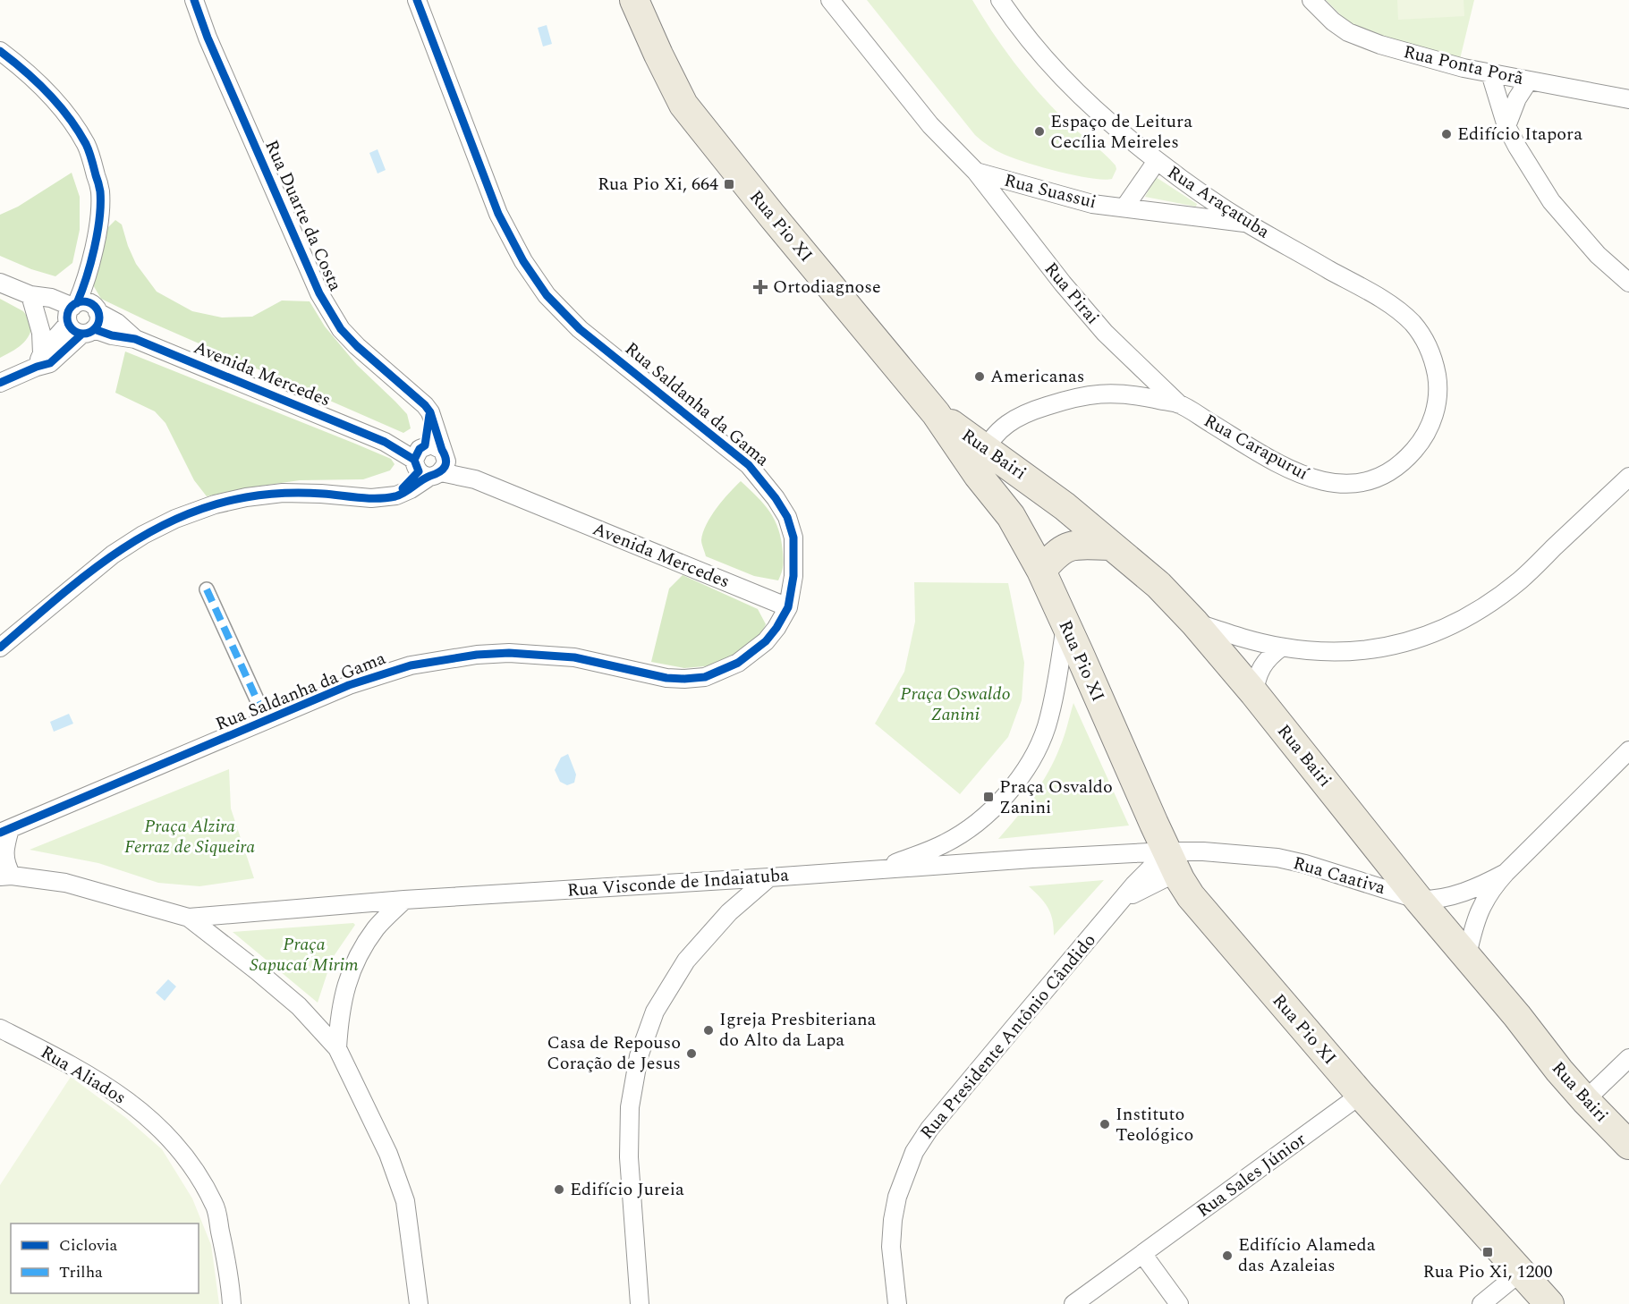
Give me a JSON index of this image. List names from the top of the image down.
{
  "streets": {
    "main road": ["Rua Pio XI", "Rua Bairi"],
    "street": [
      "Rua Ponta Porã",
      "Rua Suassui",
      "Rua Araçatuba",
      "Rua Duarte da Costa",
      "Rua Pirai",
      "Avenida Mercedes",
      "Rua Saldanha da Gama",
      "Rua Carapuruí",
      "Rua Caativa",
      "Rua Visconde de Indaiatuba",
      "Rua Presidente Antônio Cândido",
      "Rua Aliados",
      "Rua Sales Júnior"
    ]
  },
  "crossings": [
    ["Rua Suassui", "Rua Araçatuba"],
    ["Rua Suassui", "Rua Pirai"],
    ["Rua Araçatuba", "Rua Carapuruí"],
    ["Rua Duarte da Costa", "Avenida Mercedes"],
    ["Rua Pio XI", "Rua Carapuruí"],
    ["Rua Pio XI", "Rua Bairi"],
    ["Rua Pio XI", "Rua Caativa"],
    ["Rua Pio XI", "Rua Visconde de Indaiatuba"],
    ["Rua Pio XI", "Rua Presidente Antônio Cândido"],
    ["Rua Pio XI", "Rua Sales Júnior"],
    ["Rua Pirai", "Rua Carapuruí"],
    ["Avenida Mercedes", "Rua Saldanha da Gama"],
    ["Rua Carapuruí", "Rua Bairi"],
    ["Rua Bairi", "Rua Caativa"],
    ["Rua Caativa", "Rua Visconde de Indaiatuba"],
    ["Rua Caativa", "Rua Presidente Antônio Cândido"],
    ["Rua Visconde de Indaiatuba", "Rua Presidente Antônio Cândido"]
  ],
  "parks": ["Praça Oswaldo Zanini", "Praça Alzira Ferraz de Siqueira", "Praça Sapucaí Mirim"],
  "places": {
    "other": [
      "Espaço de Leitura Cecília Meireles",
      "Edifício Itapora",
      "Americanas",
      "Igreja Presbiteriana do Alto da Lapa",
      "Casa de Repouso Coração de Jesus",
      "Instituto Teológico",
      "Edifício Jureia",
      "Edifício Alameda das Azaleias"
    ],
    "transit": ["Rua Pio Xi, 664", "Praça Osvaldo Zanini", "Rua Pio Xi, 1200"],
    "health": ["Ortodiagnose"]
  },
  "legend": ["Ciclovia", "Trilha"]
}
